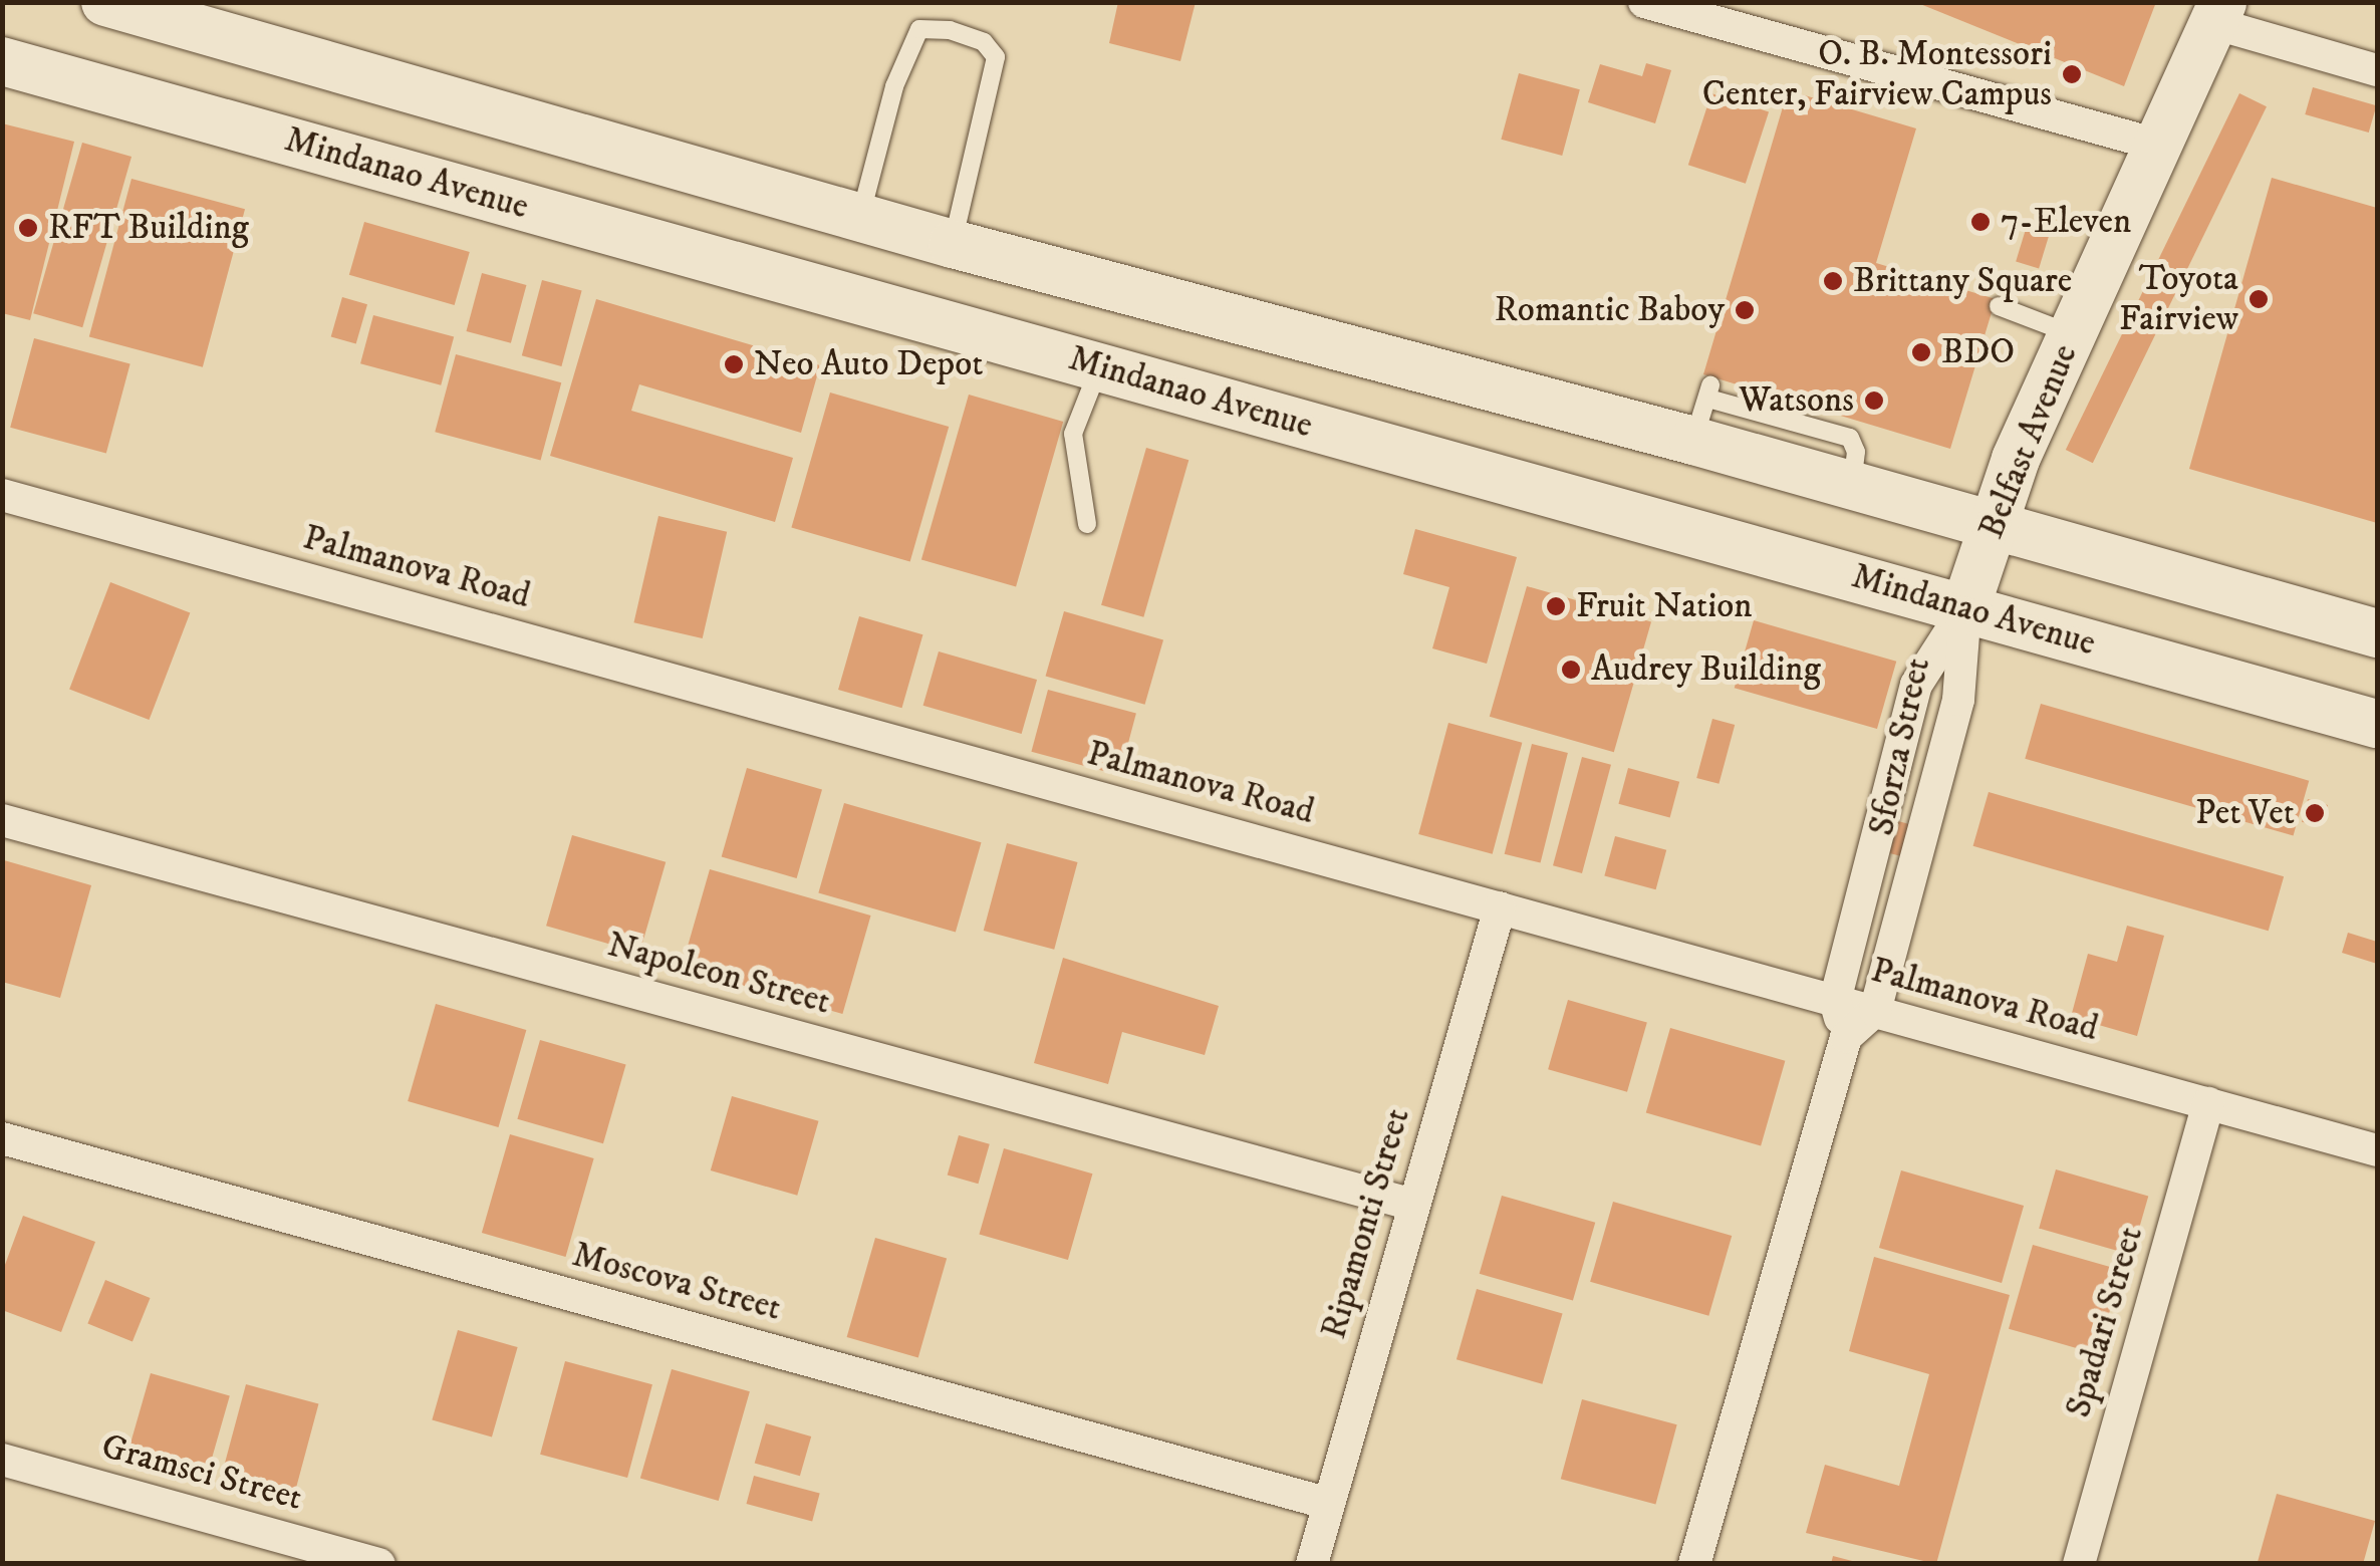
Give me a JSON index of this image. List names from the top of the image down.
{
  "streets": {
    "main road": ["Mindanao Avenue", "Belfast Avenue"],
    "street": [
      "Palmanova Road",
      "Sforza Street",
      "Napoleon Street",
      "Ripamonti Street",
      "Moscova Street",
      "Spadari Street",
      "Gramsci Street"
    ]
  },
  "crossings": [
    ["Mindanao Avenue", "Belfast Avenue"],
    ["Mindanao Avenue", "Sforza Street"],
    ["Belfast Avenue", "Sforza Street"],
    ["Palmanova Road", "Sforza Street"],
    ["Palmanova Road", "Ripamonti Street"],
    ["Palmanova Road", "Spadari Street"],
    ["Napoleon Street", "Ripamonti Street"],
    ["Ripamonti Street", "Moscova Street"]
  ],
  "places": [
    "O. B. Montessori Center, Fairview Campus",
    "7-Eleven",
    "RFT Building",
    "Brittany Square",
    "Toyota Fairview",
    "Romantic Baboy",
    "BDO",
    "Neo Auto Depot",
    "Watsons",
    "Fruit Nation",
    "Audrey Building",
    "Pet Vet"
  ]
}
